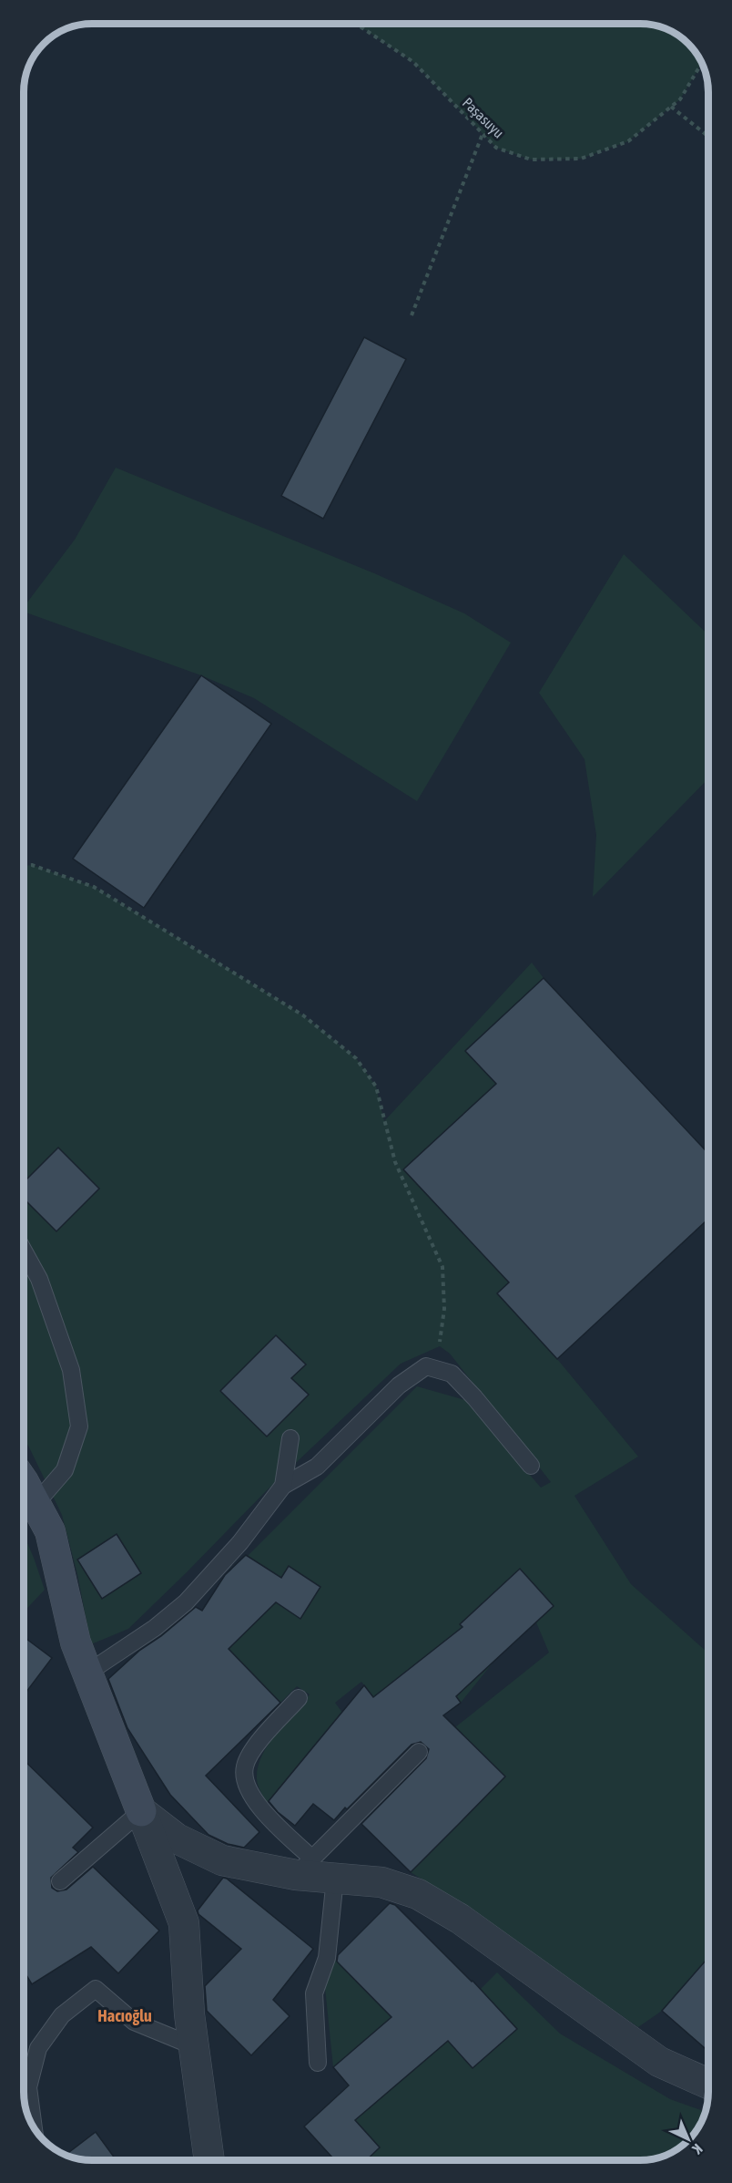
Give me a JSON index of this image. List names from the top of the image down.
{
  "streets": {
    "path": ["Paşasuyu"]
  },
  "districts": ["Hacıoğlu"],
  "north": "bottom right"
}
